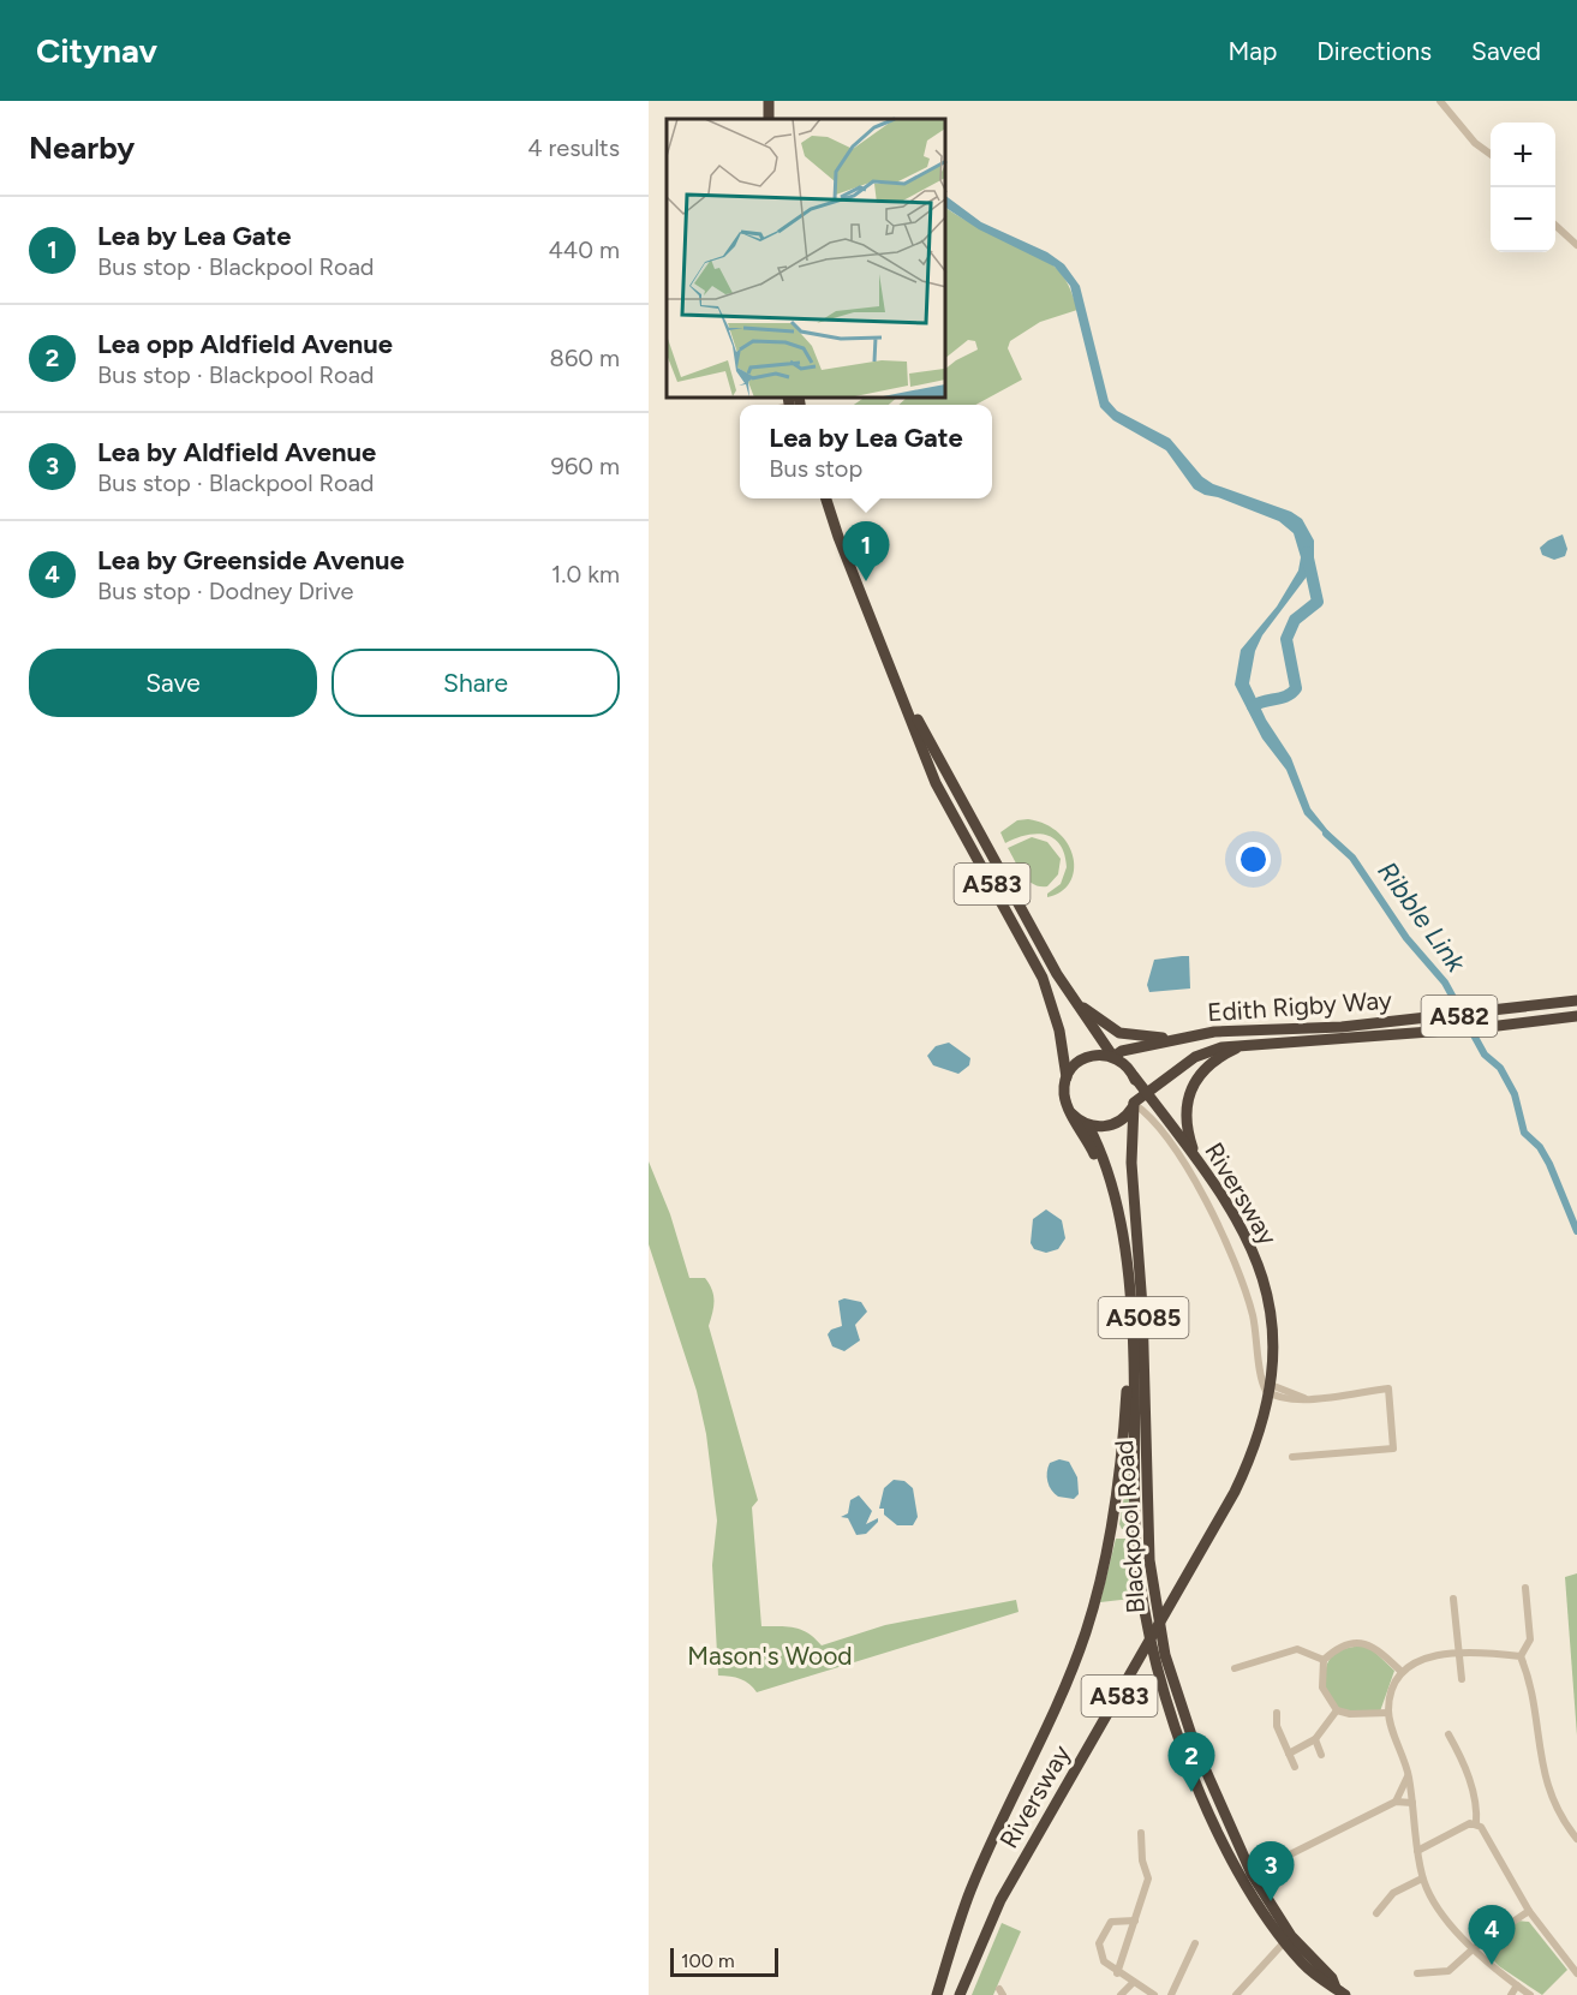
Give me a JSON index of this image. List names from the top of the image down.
{
  "streets": {
    "highway": [
      "A583",
      "Edith Rigby Way",
      "A582",
      "Riversway",
      "A5085",
      "Blackpool Road"
    ]
  },
  "crossings": [
    ["A583", "Edith Rigby Way"],
    ["A583", "Riversway"],
    ["A583", "Blackpool Road"],
    ["Edith Rigby Way", "Riversway"],
    ["Edith Rigby Way", "Blackpool Road"],
    ["Riversway", "Blackpool Road"]
  ],
  "water": ["Ribble Link"],
  "parks": ["Mason's Wood"],
  "scale_bar": "100 m",
  "page": {
    "header": "Citynav",
    "nav": ["Map", "Directions", "Saved"],
    "heading": ["Nearby", "4 results"],
    "map_buttons": ["+", "−"],
    "list": [
      {
        "mark": "1",
        "name": "Lea by Lea Gate",
        "note": "Bus stop · Blackpool Road",
        "value": "440 m"
      },
      {
        "mark": "2",
        "name": "Lea opp Aldfield Avenue",
        "note": "Bus stop · Blackpool Road",
        "value": "860 m"
      },
      {
        "mark": "3",
        "name": "Lea by Aldfield Avenue",
        "note": "Bus stop · Blackpool Road",
        "value": "960 m"
      },
      {
        "mark": "4",
        "name": "Lea by Greenside Avenue",
        "note": "Bus stop · Dodney Drive",
        "value": "1.0 km"
      }
    ],
    "popup": ["Lea by Lea Gate", "Bus stop"],
    "pins": [
      "1",
      "2",
      "3",
      "4"
    ],
    "buttons": ["Save", "Share"],
    "scale": "100 m"
  }
}
